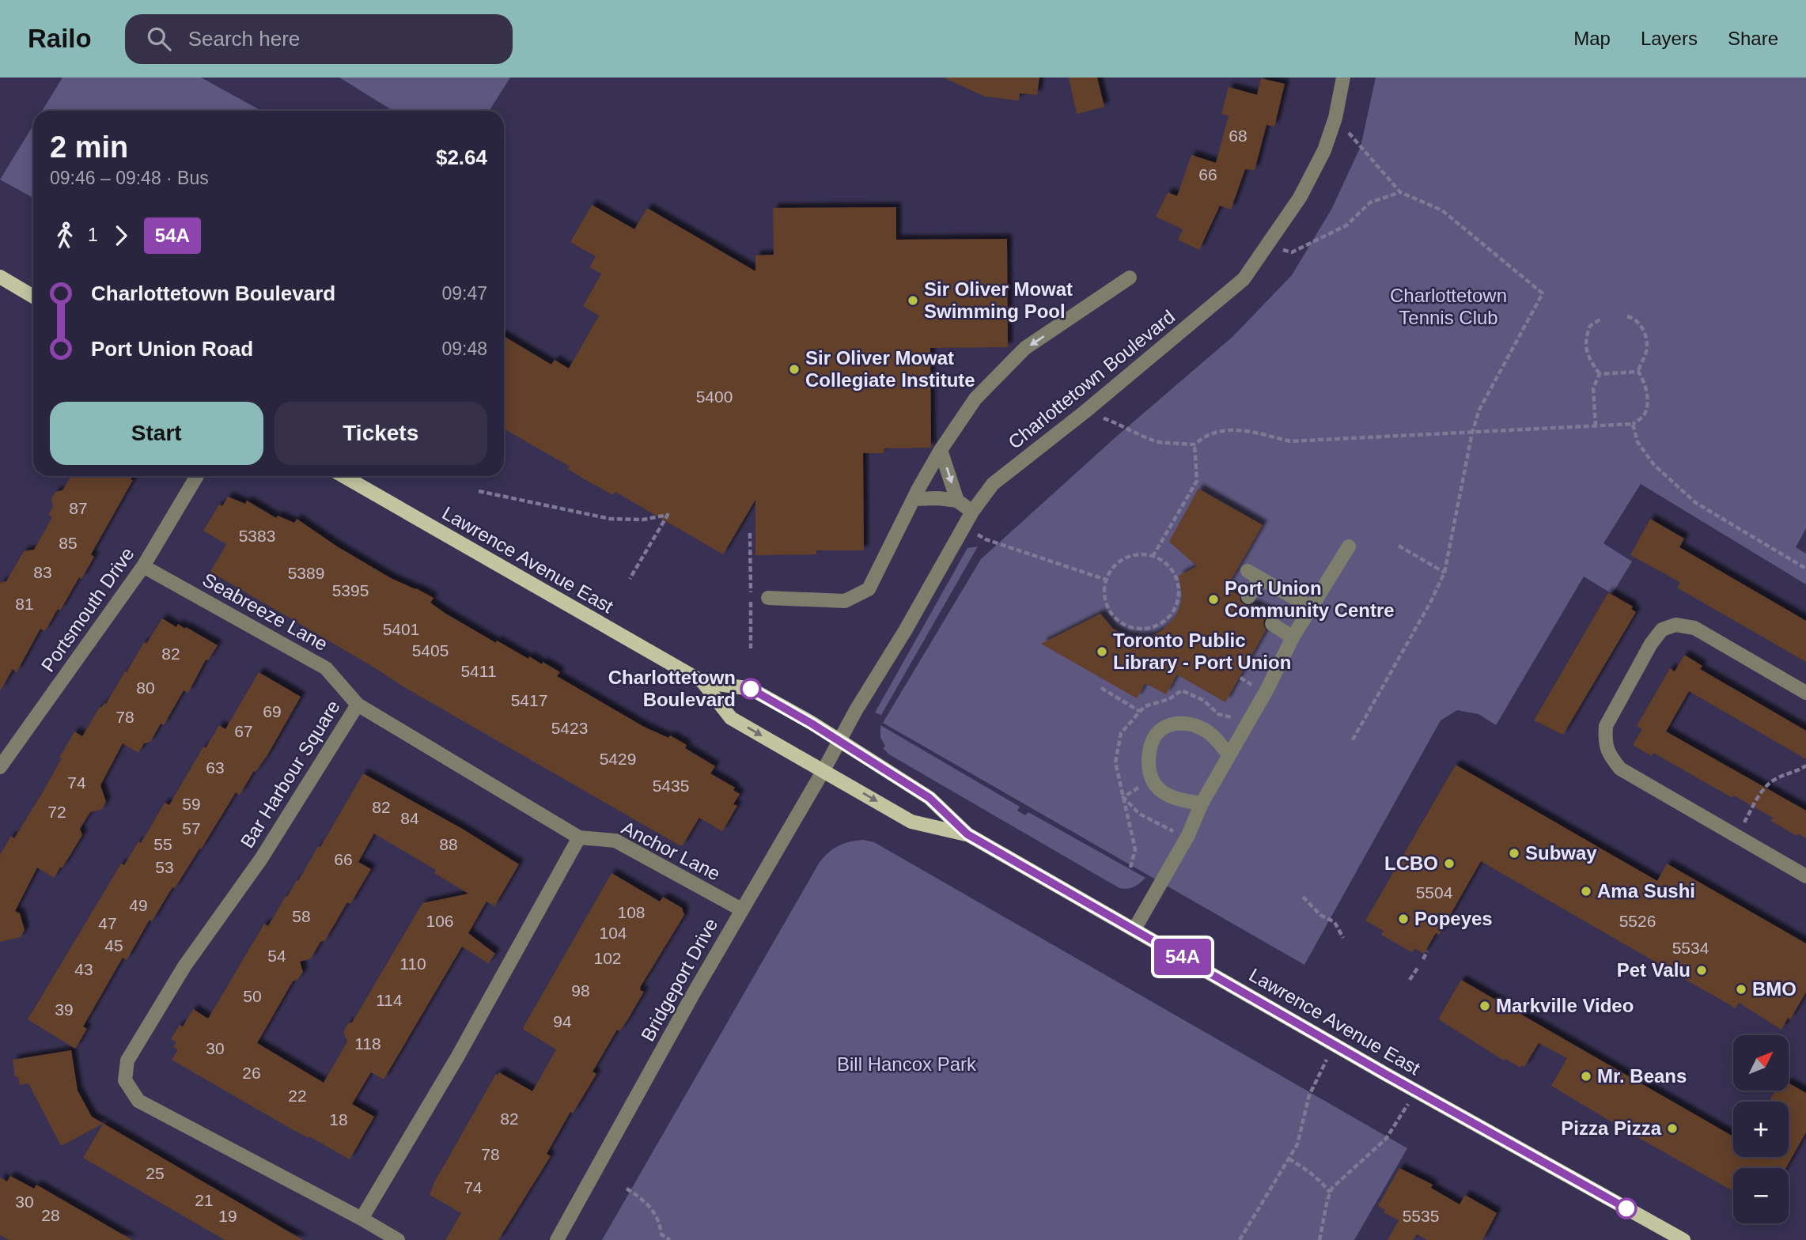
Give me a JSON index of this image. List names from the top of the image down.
{
  "streets": {
    "main road": ["Lawrence Avenue East"],
    "street": [
      "Charlottetown Boulevard",
      "Portsmouth Drive",
      "Seabreeze Lane",
      "Bar Harbour Square",
      "Anchor Lane",
      "Bridgeport Drive"
    ]
  },
  "crossings": [
    ["Charlottetown Boulevard", "Lawrence Avenue East"],
    ["Charlottetown Boulevard", "Bridgeport Drive"],
    ["Lawrence Avenue East", "Bridgeport Drive"],
    ["Portsmouth Drive", "Seabreeze Lane"],
    ["Seabreeze Lane", "Bar Harbour Square"],
    ["Bar Harbour Square", "Anchor Lane"],
    ["Anchor Lane", "Bridgeport Drive"]
  ],
  "parks": ["Charlottetown Tennis Club", "Bill Hancox Park"],
  "places": [
    "Sir Oliver Mowat Swimming Pool",
    "Sir Oliver Mowat Collegiate Institute",
    "Port Union Community Centre",
    "Toronto Public Library - Port Union",
    "Charlottetown Boulevard",
    "Subway",
    "LCBO",
    "Ama Sushi",
    "Popeyes",
    "Pet Valu",
    "BMO",
    "Markville Video",
    "Mr. Beans",
    "Pizza Pizza"
  ],
  "lines": ["bus line 54A"],
  "house_numbers": [
    "68",
    "66",
    "5400",
    "87",
    "5383",
    "85",
    "83",
    "5389",
    "5395",
    "81",
    "5401",
    "5405",
    "82",
    "5411",
    "80",
    "5417",
    "69",
    "78",
    "5423",
    "67",
    "5429",
    "63",
    "74",
    "5435",
    "59",
    "82",
    "72",
    "84",
    "57",
    "55",
    "88",
    "66",
    "53",
    "5504",
    "49",
    "108",
    "58",
    "106",
    "5526",
    "47",
    "104",
    "45",
    "5534",
    "54",
    "102",
    "110",
    "43",
    "98",
    "50",
    "114",
    "39",
    "94",
    "118",
    "30",
    "26",
    "22",
    "82",
    "18",
    "78",
    "25",
    "74",
    "21",
    "30",
    "28",
    "19",
    "5535"
  ],
  "north": "top right",
  "page": {
    "header": "Railo",
    "search": "Search here",
    "nav": ["Map", "Layers", "Share"],
    "on_map": "54A",
    "heading": ["2 min", "09:46 – 09:48 · Bus", "$2.64"],
    "legs": ["1", "54A"],
    "list": [
      {
        "name": "Charlottetown Boulevard",
        "value": "09:47"
      },
      {
        "name": "Port Union Road",
        "value": "09:48"
      }
    ],
    "buttons": ["Start", "Tickets"],
    "map_buttons": ["+", "−"]
  }
}
